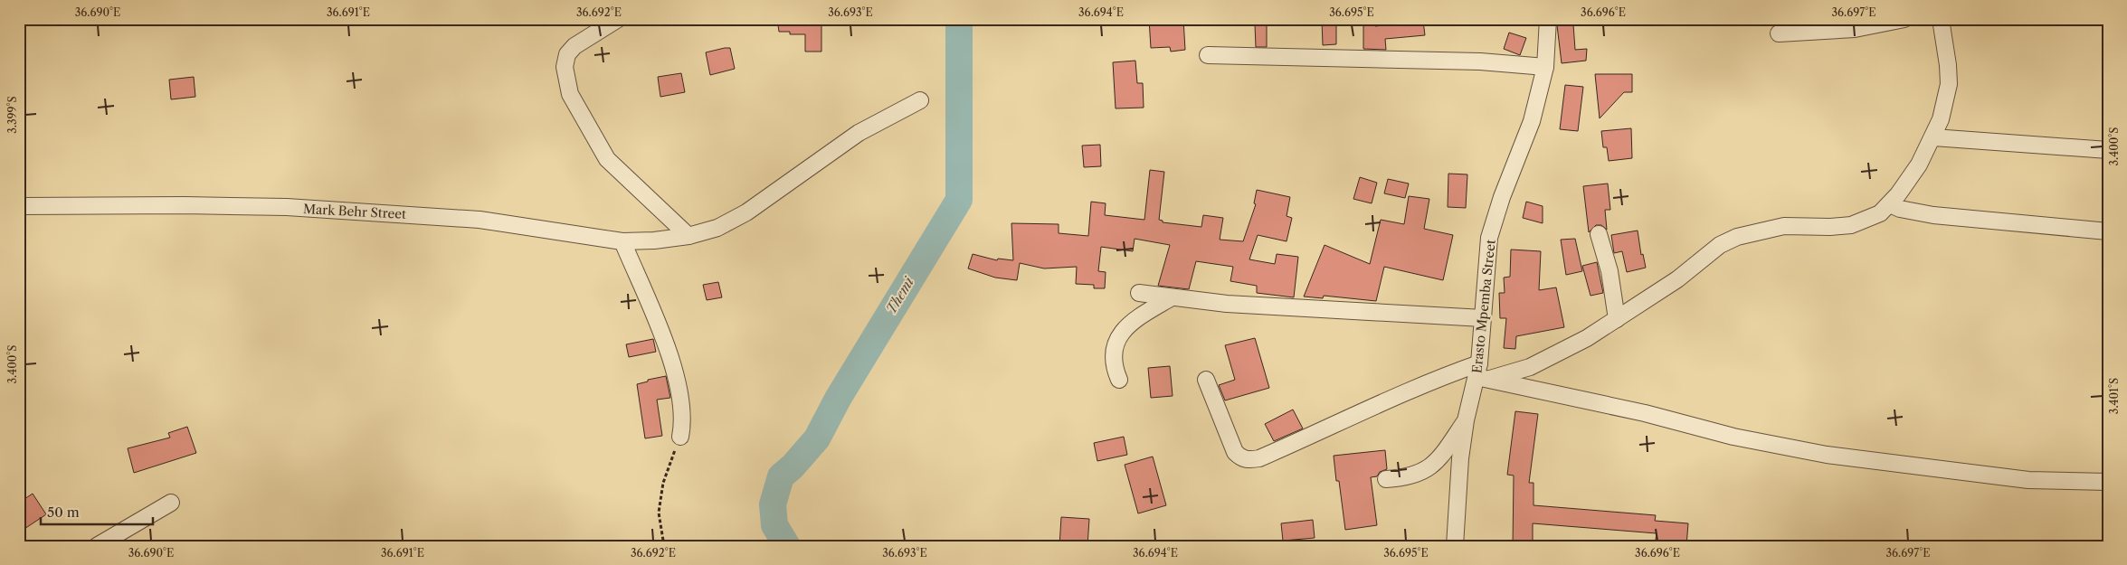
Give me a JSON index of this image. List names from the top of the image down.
{
  "streets": {
    "street": ["Mark Behr Street", "Erasto Mpemba Street"]
  },
  "water": ["Themi"],
  "scale_bar": "50 m",
  "coordinates": [
    "36.690°E",
    "36.691°E",
    "36.692°E",
    "36.693°E",
    "36.694°E",
    "36.695°E",
    "36.696°E",
    "36.697°E",
    "3.399°S",
    "3.400°S",
    "3.401°S"
  ]
}
